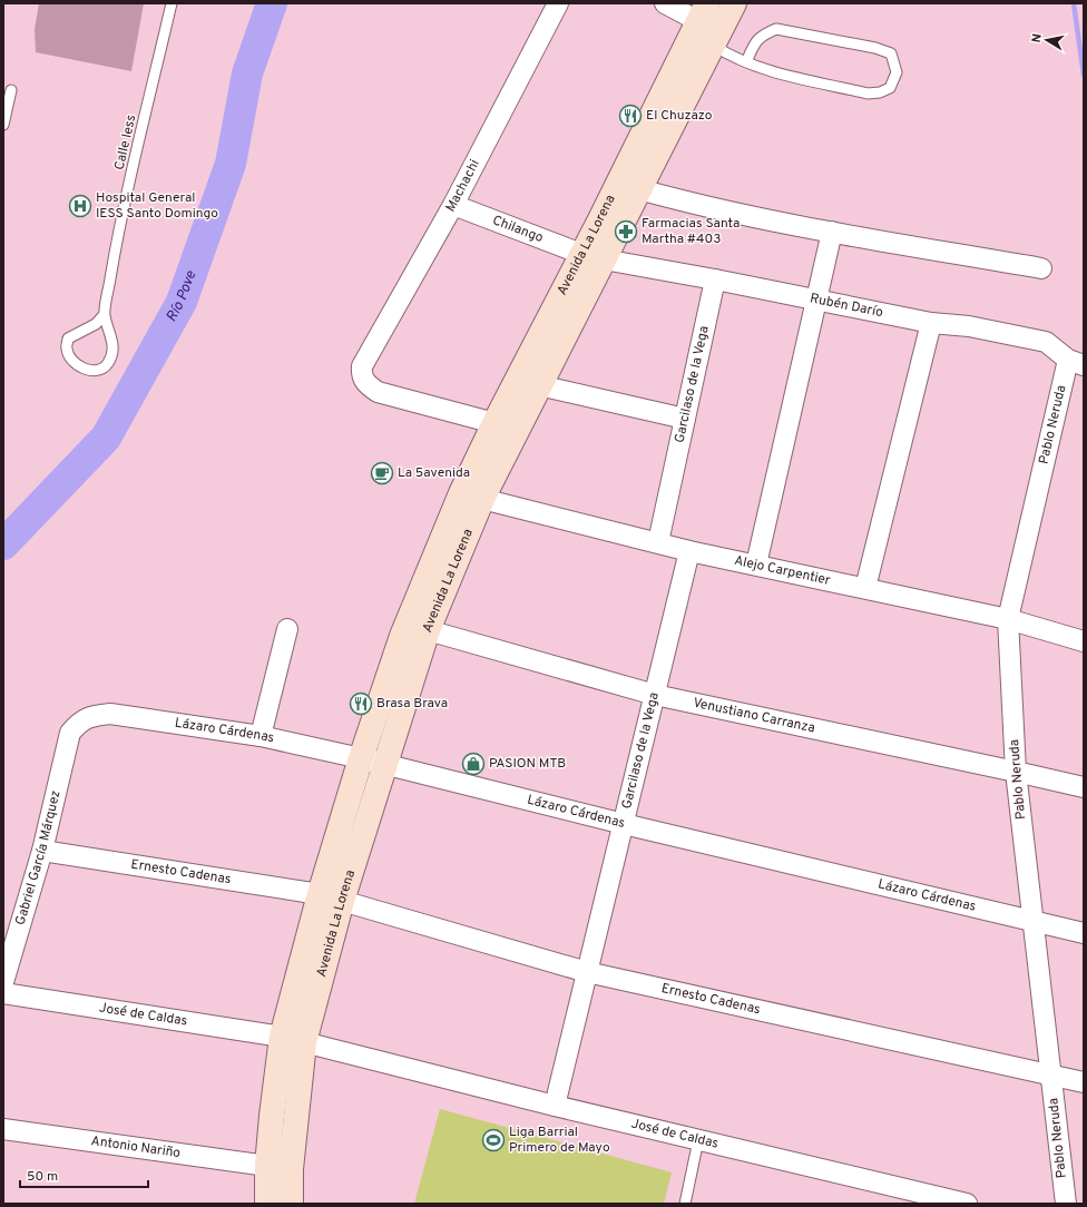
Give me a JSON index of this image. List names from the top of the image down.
{
  "streets": {
    "main road": ["Avenida La Lorena"],
    "street": [
      "Machachi",
      "Chilango",
      "Rubén Darío",
      "Garcilaso de la Vega",
      "Pablo Neruda",
      "Alejo Carpentier",
      "Venustiano Carranza",
      "Lázaro Cárdenas",
      "Gabriel García Márquez",
      "Ernesto Cadenas",
      "José de Caldas",
      "Antonio Nariño"
    ],
    "lane": ["Calle Iess"]
  },
  "crossings": [
    ["Machachi", "Chilango"],
    ["Machachi", "Avenida La Lorena"],
    ["Chilango", "Avenida La Lorena"],
    ["Chilango", "Rubén Darío"],
    ["Avenida La Lorena", "Rubén Darío"],
    ["Avenida La Lorena", "Alejo Carpentier"],
    ["Avenida La Lorena", "Venustiano Carranza"],
    ["Avenida La Lorena", "Lázaro Cárdenas"],
    ["Avenida La Lorena", "Ernesto Cadenas"],
    ["Avenida La Lorena", "José de Caldas"],
    ["Avenida La Lorena", "Antonio Nariño"],
    ["Rubén Darío", "Garcilaso de la Vega"],
    ["Rubén Darío", "Pablo Neruda"],
    ["Garcilaso de la Vega", "Alejo Carpentier"],
    ["Garcilaso de la Vega", "Venustiano Carranza"],
    ["Garcilaso de la Vega", "Lázaro Cárdenas"],
    ["Garcilaso de la Vega", "Ernesto Cadenas"],
    ["Garcilaso de la Vega", "José de Caldas"],
    ["Pablo Neruda", "Alejo Carpentier"],
    ["Pablo Neruda", "Venustiano Carranza"],
    ["Pablo Neruda", "Lázaro Cárdenas"],
    ["Pablo Neruda", "Ernesto Cadenas"],
    ["Lázaro Cárdenas", "Gabriel García Márquez"],
    ["Gabriel García Márquez", "Ernesto Cadenas"]
  ],
  "water": ["Río Pove"],
  "places": {
    "restaurant": ["El Chuzazo", "Brasa Brava"],
    "hospital": ["Hospital General IESS Santo Domingo"],
    "pharmacy": ["Farmacias Santa Martha #403"],
    "cafe": ["La 5avenida"],
    "shop": ["PASION MTB"],
    "sports": ["Liga Barrial Primero de Mayo"]
  },
  "scale_bar": "50 m",
  "north": "left"
}
